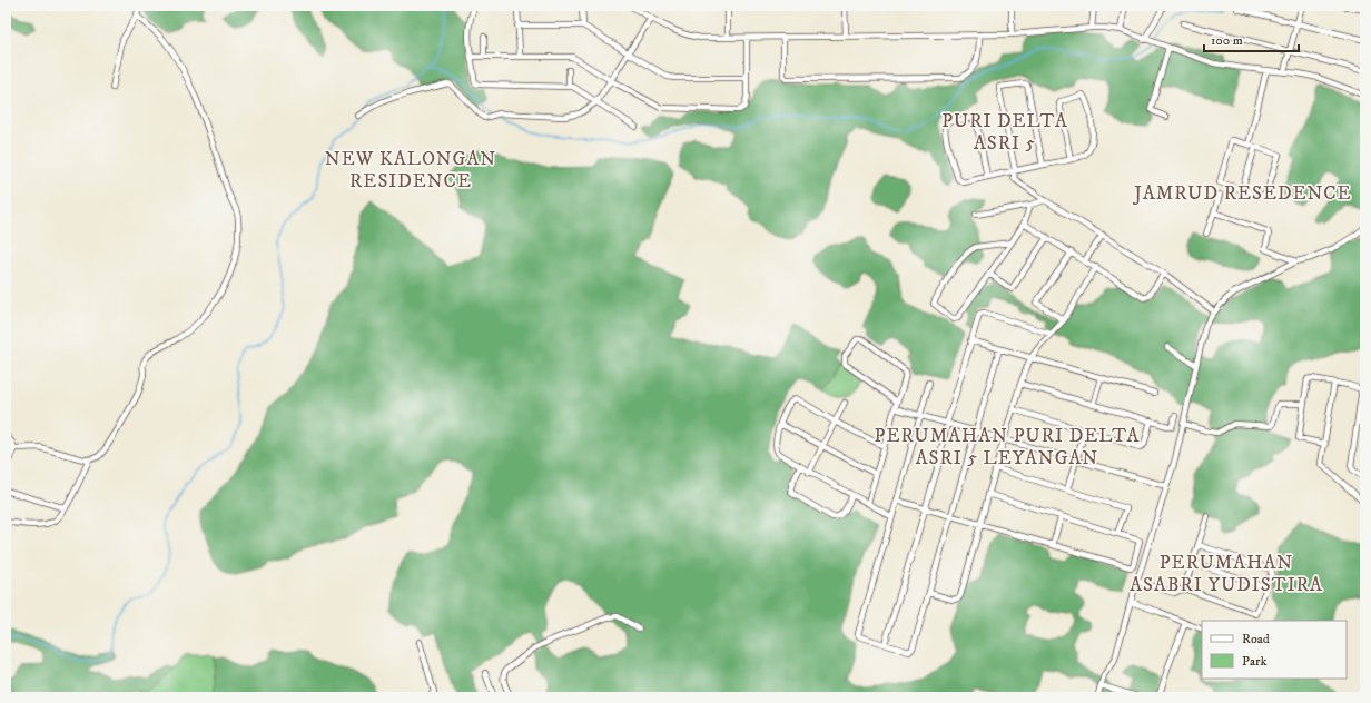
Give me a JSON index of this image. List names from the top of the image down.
{
  "districts": [
    "PURI DELTA ASRI 5",
    "NEW KALONGAN RESIDENCE",
    "JAMRUD RESEDENCE",
    "PERUMAHAN PURI DELTA ASRI 5 LEYANGAN",
    "PERUMAHAN ASABRI YUDISTIRA"
  ],
  "legend": ["Road", "Park"],
  "scale_bar": "100 m"
}
